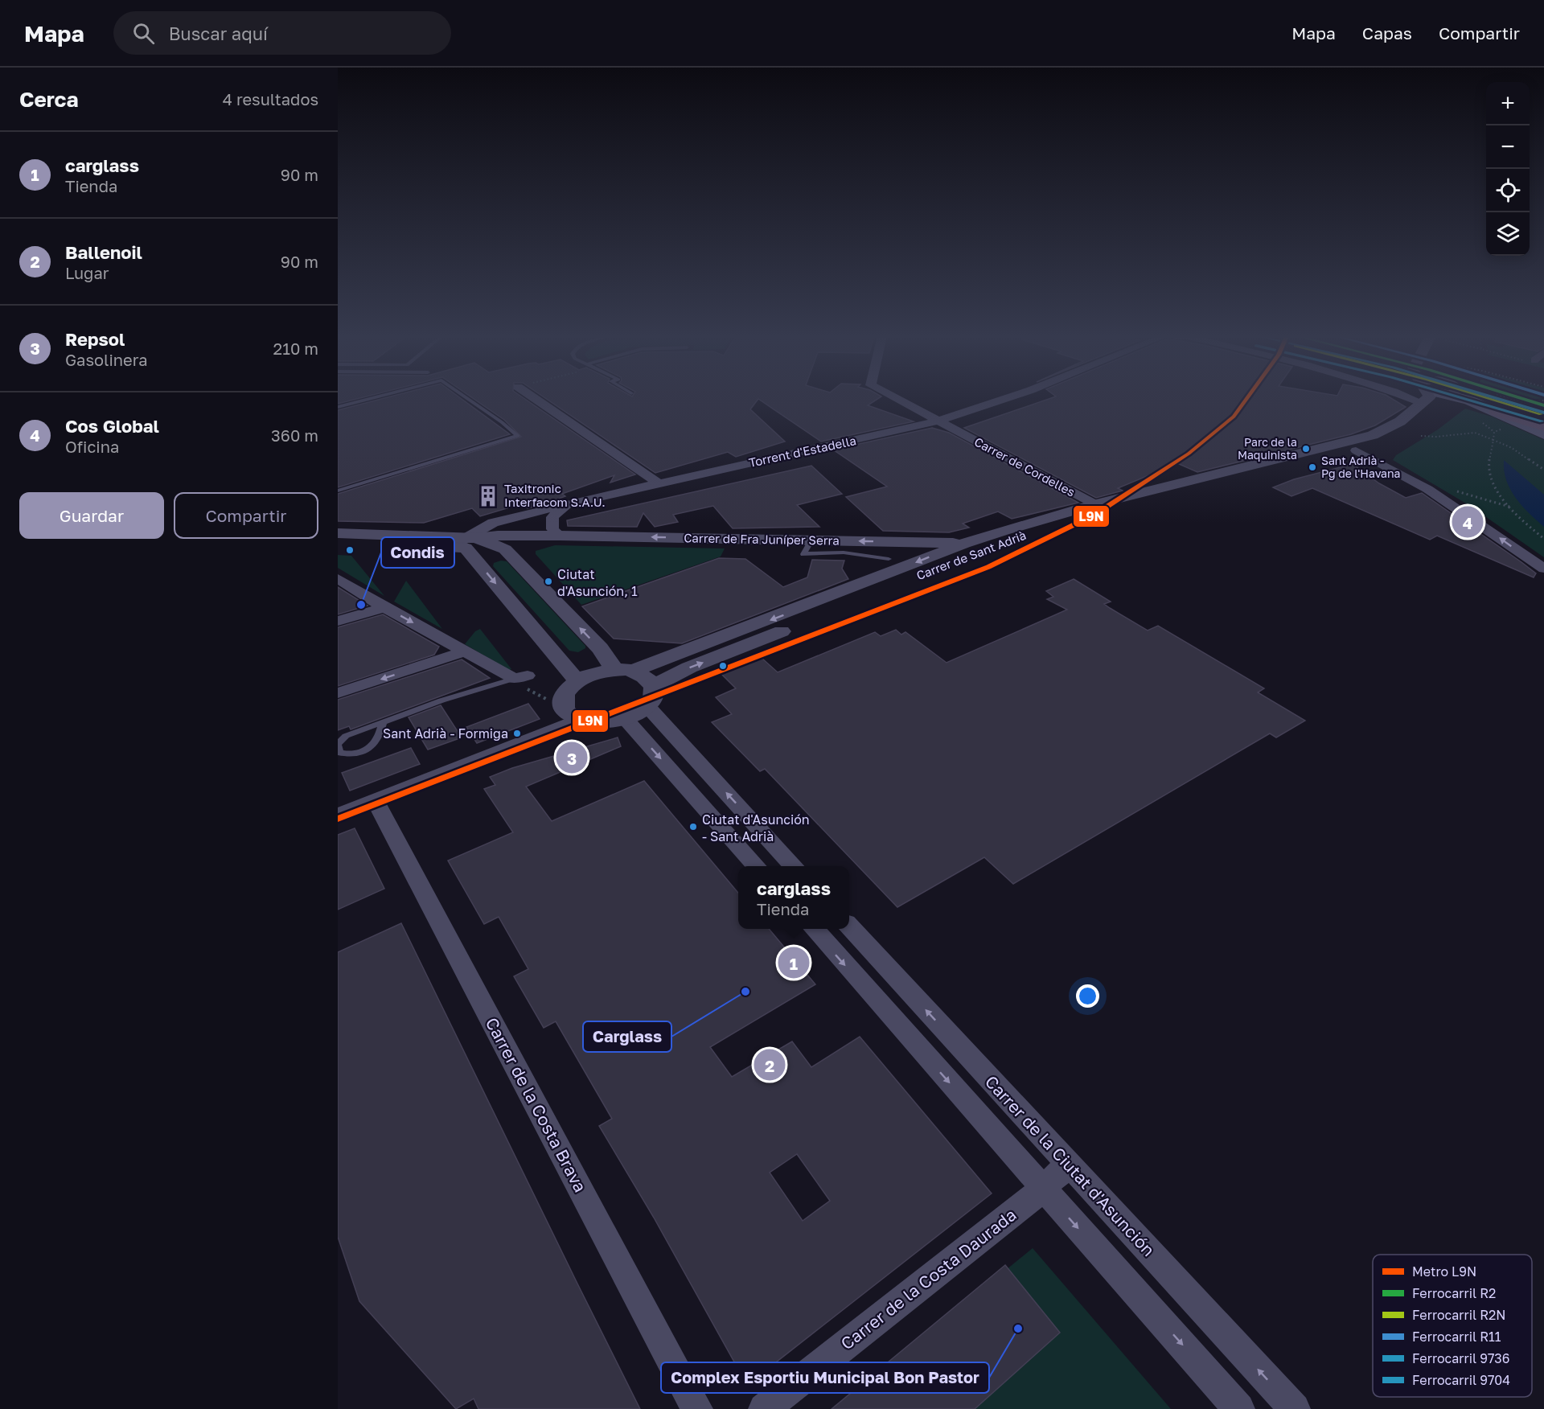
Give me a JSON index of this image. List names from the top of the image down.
{
  "streets": {
    "street": [
      "Torrent d'Estadella",
      "Carrer de Cordelles",
      "Carrer de Fra Juníper Serra",
      "Carrer de Sant Adrià",
      "Carrer de la Costa Brava",
      "Carrer de la Ciutat d'Asunción",
      "Carrer de la Costa Daurada"
    ]
  },
  "crossings": [
    ["Torrent d'Estadella", "Carrer de Cordelles"],
    ["Torrent d'Estadella", "Carrer de Fra Juníper Serra"],
    ["Carrer de Cordelles", "Carrer de Sant Adrià"],
    ["Carrer de Fra Juníper Serra", "Carrer de Sant Adrià"],
    ["Carrer de la Ciutat d'Asunción", "Carrer de la Costa Daurada"]
  ],
  "one_way": ["Carrer de Fra Juníper Serra"],
  "places": {
    "other": [
      "Parc de la Maquinista",
      "Sant Adrià - Pg de l'Havana",
      "Ciutat d'Asunción, 1",
      "Condis",
      "Sant Adrià - Formiga",
      "Ciutat d'Asunción - Sant Adrià",
      "Carglass",
      "Complex Esportiu Municipal Bon Pastor"
    ],
    "building": ["Taxitronic Interfacom S.A.U."]
  },
  "lines": [
    "metro line L9N",
    "rail line R2",
    "rail line R2N",
    "rail line 9736",
    "rail line 9704"
  ],
  "legend": [
    "Metro L9N",
    "Ferrocarril R2",
    "Ferrocarril R2N",
    "Ferrocarril R11",
    "Ferrocarril 9736",
    "Ferrocarril 9704"
  ],
  "page": {
    "header": "Mapa",
    "search": "Buscar aquí",
    "nav": ["Mapa", "Capas", "Compartir"],
    "heading": ["Cerca", "4 resultados"],
    "map_buttons": ["+", "−"],
    "list": [
      {
        "mark": "1",
        "name": "carglass",
        "note": "Tienda",
        "value": "90 m"
      },
      {
        "mark": "2",
        "name": "Ballenoil",
        "note": "Lugar",
        "value": "90 m"
      },
      {
        "mark": "3",
        "name": "Repsol",
        "note": "Gasolinera",
        "value": "210 m"
      },
      {
        "mark": "4",
        "name": "Cos Global",
        "note": "Oficina",
        "value": "360 m"
      }
    ],
    "buttons": ["Guardar", "Compartir"],
    "pins": [
      "4",
      "3",
      "1",
      "2"
    ],
    "popup": ["carglass", "Tienda"]
  }
}
